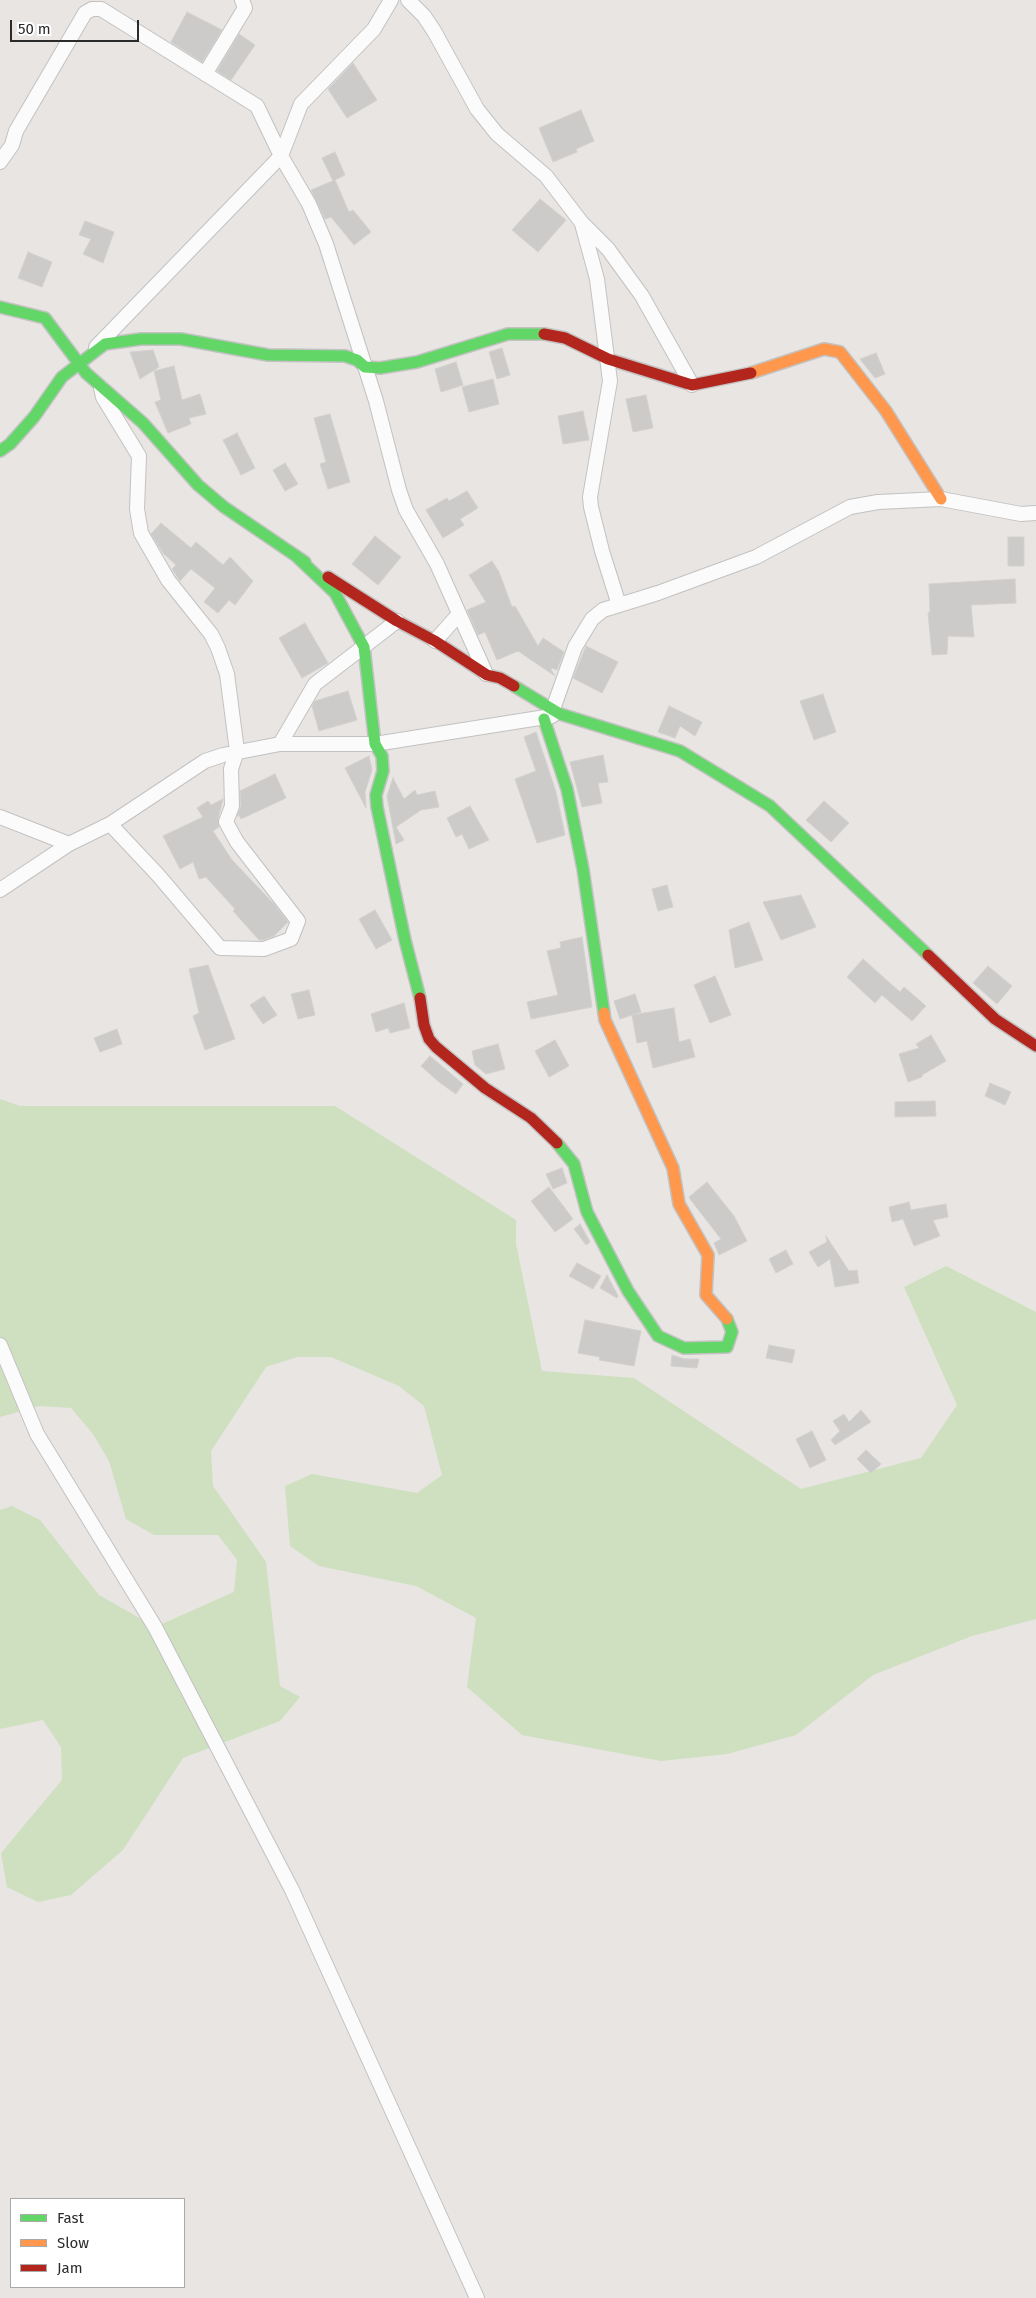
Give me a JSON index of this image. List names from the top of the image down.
{
  "legend": ["Fast", "Slow", "Jam"],
  "scale_bar": "50 m"
}
